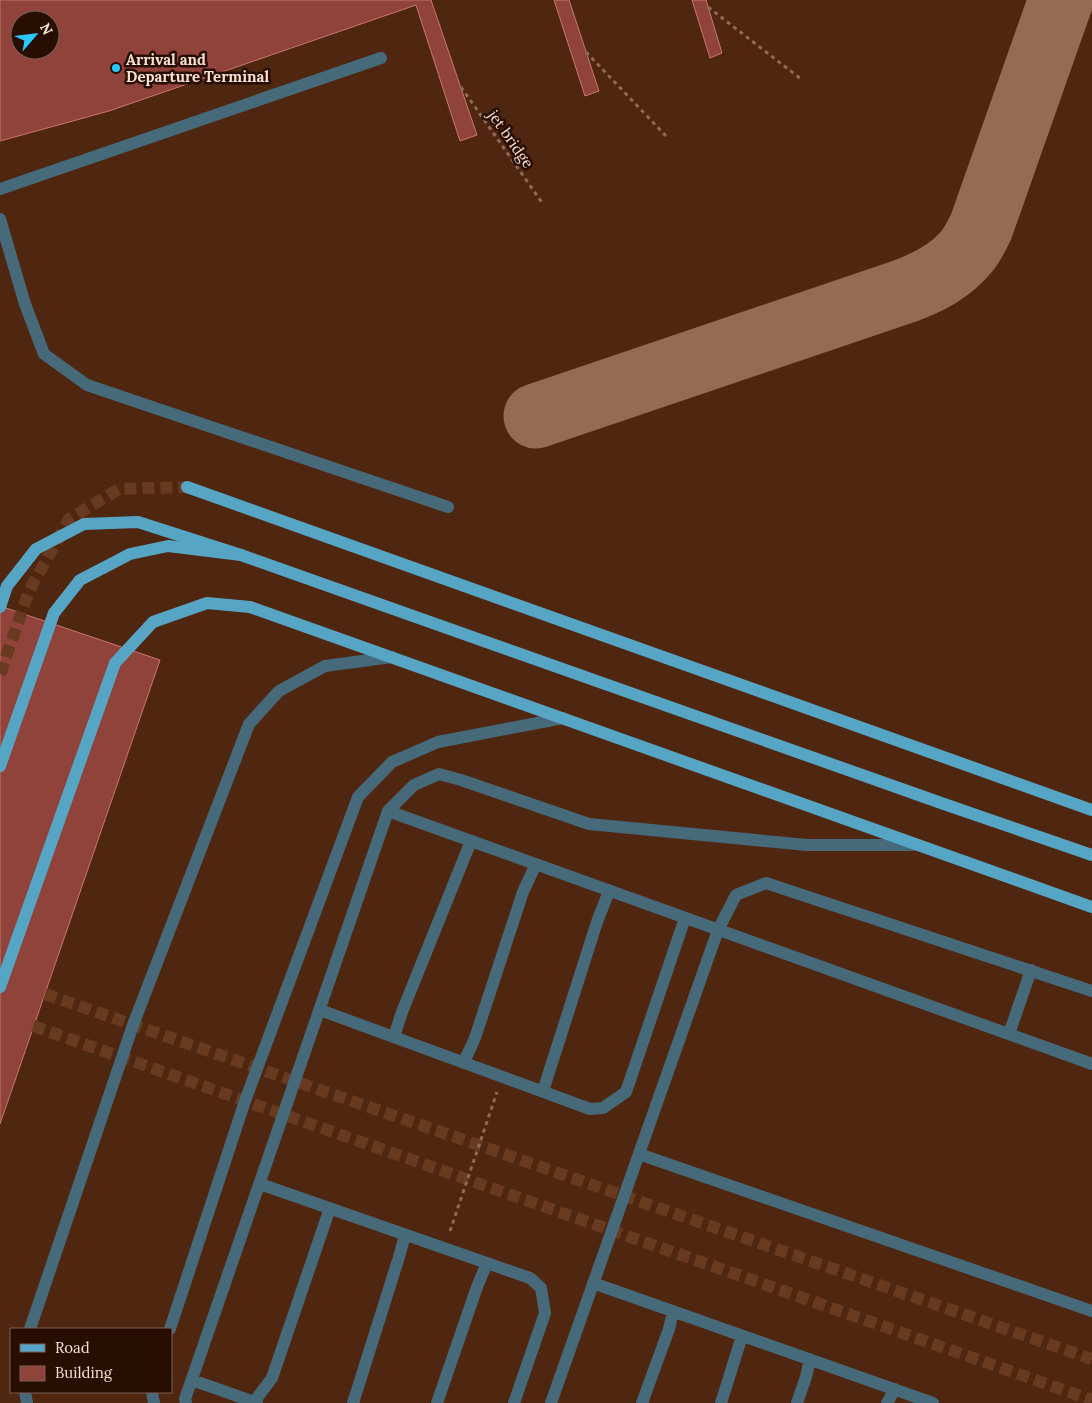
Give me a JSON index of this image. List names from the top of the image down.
{
  "streets": {
    "path": ["jet bridge"]
  },
  "places": ["Arrival and Departure Terminal"],
  "legend": ["Road", "Building"],
  "north": "top right"
}
